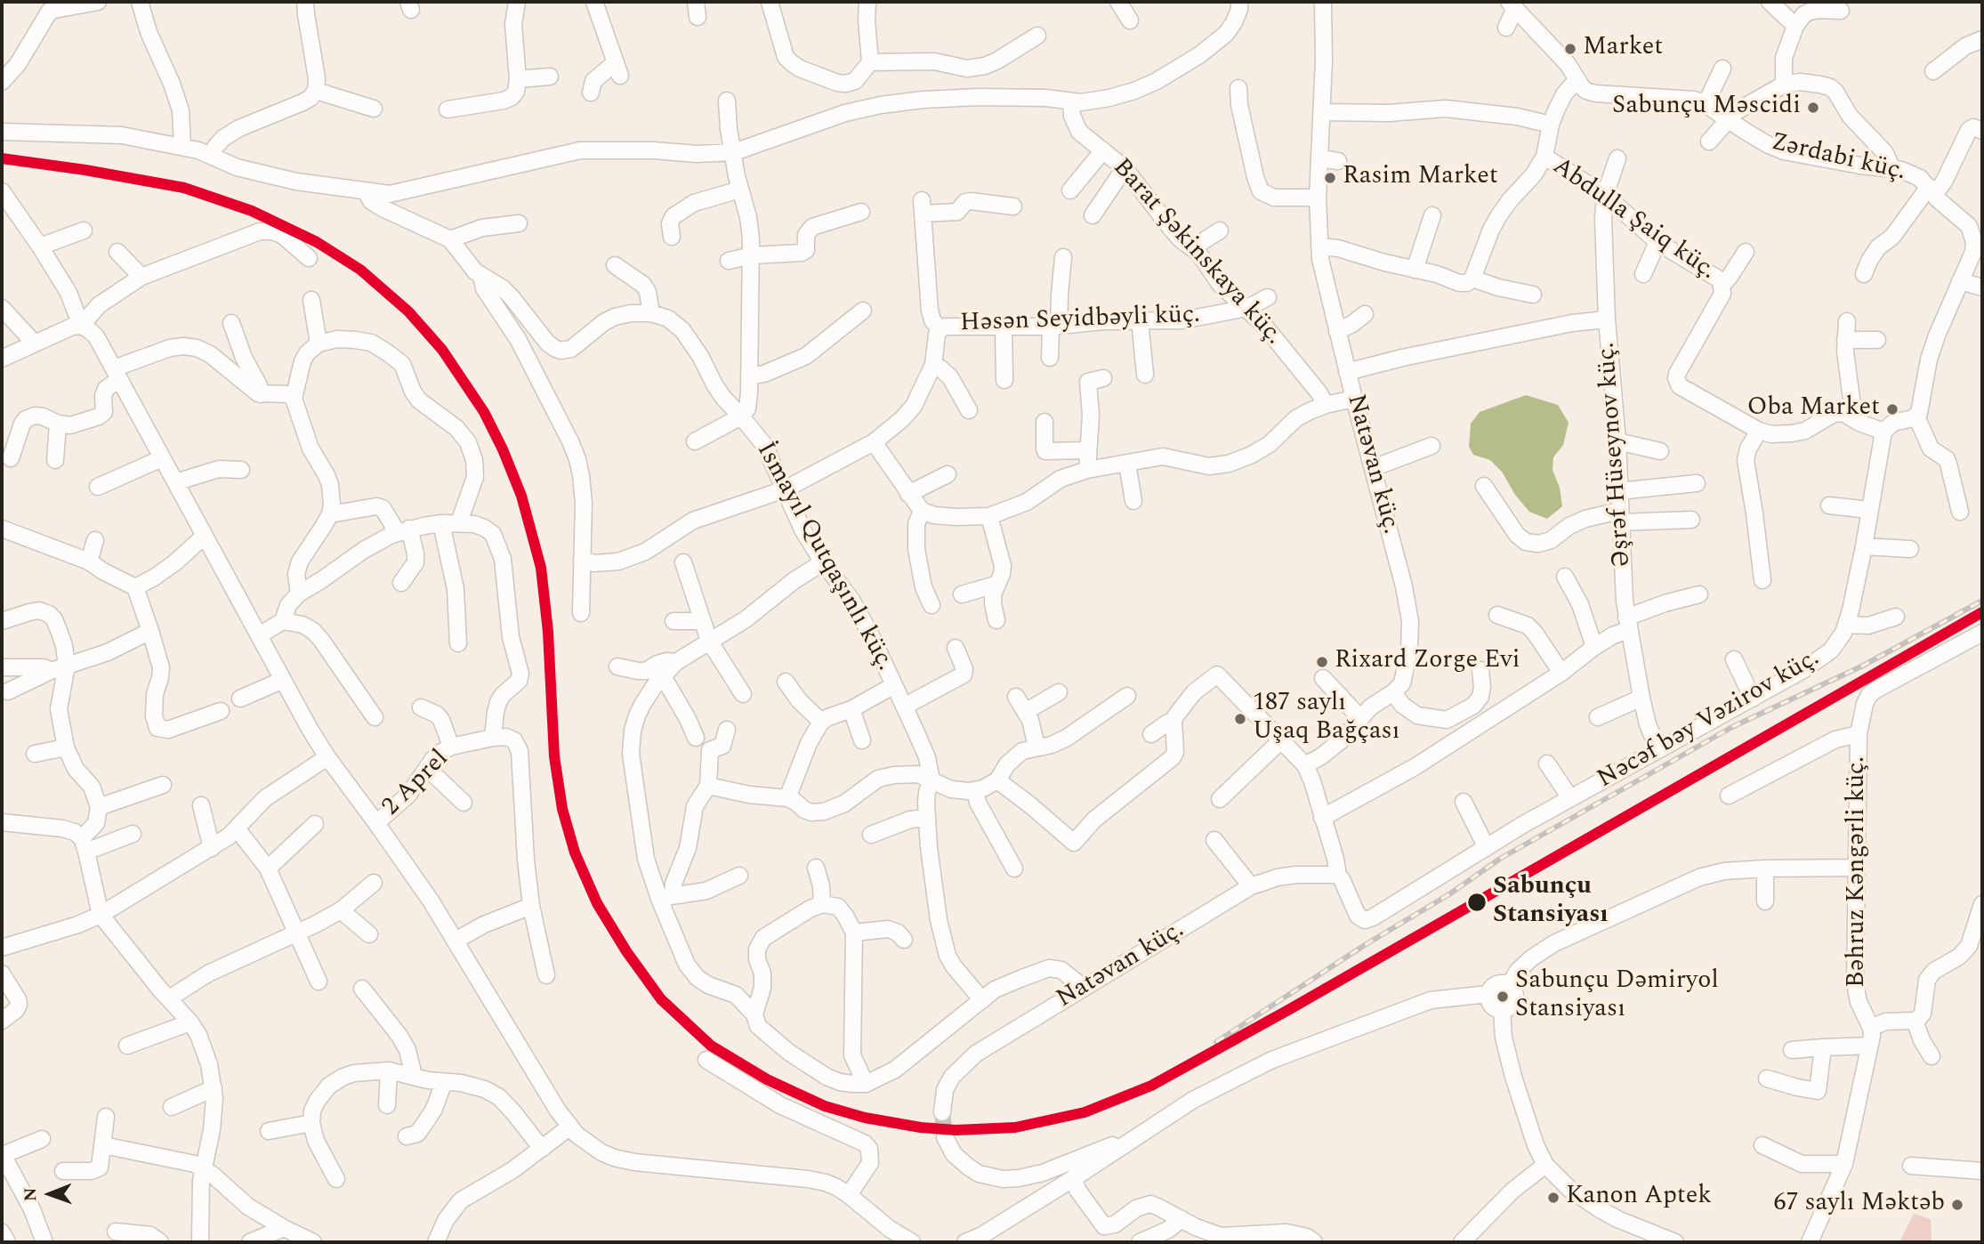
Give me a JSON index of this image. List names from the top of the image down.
{
  "streets": {
    "street": [
      "Zərdabi küç.",
      "Abdulla Şaiq küç.",
      "Barat Şəkinskaya küç.",
      "Həsən Seyidbəyli küç.",
      "Əşrəf Hüseynov küç.",
      "Natəvan küç.",
      "İsmayıl Qutqaşınlı küç.",
      "Nəcəf bəy Vəzirov küç.",
      "2 Aprel",
      "Bəhruz Kəngərli küç."
    ]
  },
  "crossings": [
    ["Abdulla Şaiq küç.", "Əşrəf Hüseynov küç."],
    ["Barat Şəkinskaya küç.", "Həsən Seyidbəyli küç."],
    ["Həsən Seyidbəyli küç.", "İsmayıl Qutqaşınlı küç."],
    ["Əşrəf Hüseynov küç.", "Nəcəf bəy Vəzirov küç."],
    ["Natəvan küç.", "Nəcəf bəy Vəzirov küç."]
  ],
  "places": [
    "Market",
    "Sabunçu Məscidi",
    "Rasim Market",
    "Oba Market",
    "Rixard Zorge Evi",
    "187 saylı Uşaq Bağçası",
    "Sabunçu Stansiyası",
    "Sabunçu Dəmiryol Stansiyası",
    "Kanon Aptek",
    "67 saylı Məktəb"
  ],
  "north": "left"
}
